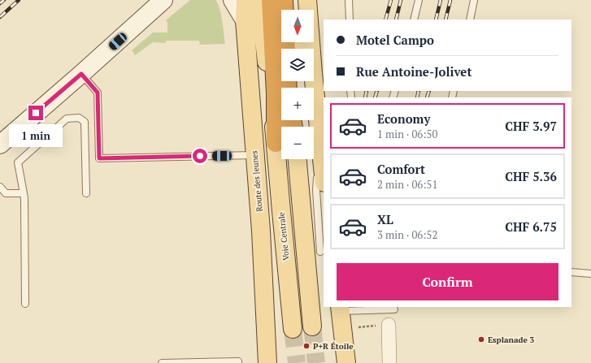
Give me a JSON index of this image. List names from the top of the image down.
{
  "streets": {
    "main road": ["Route des Jeunes", "Voie Centrale"]
  },
  "places": ["Esplanade 3", "P+R Étoile"],
  "north": "bottom",
  "page": {
    "map_buttons": ["+", "−"],
    "banner": ["Motel Campo", "Rue Antoine-Jolivet"],
    "list": [
      {
        "name": "Economy",
        "note": "1 min · 06:50",
        "value": "CHF 3.97"
      },
      {
        "name": "Comfort",
        "note": "2 min · 06:51",
        "value": "CHF 5.36"
      },
      {
        "name": "XL",
        "note": "3 min · 06:52",
        "value": "CHF 6.75"
      }
    ],
    "bubble": "1 min",
    "buttons": "Confirm"
  }
}
